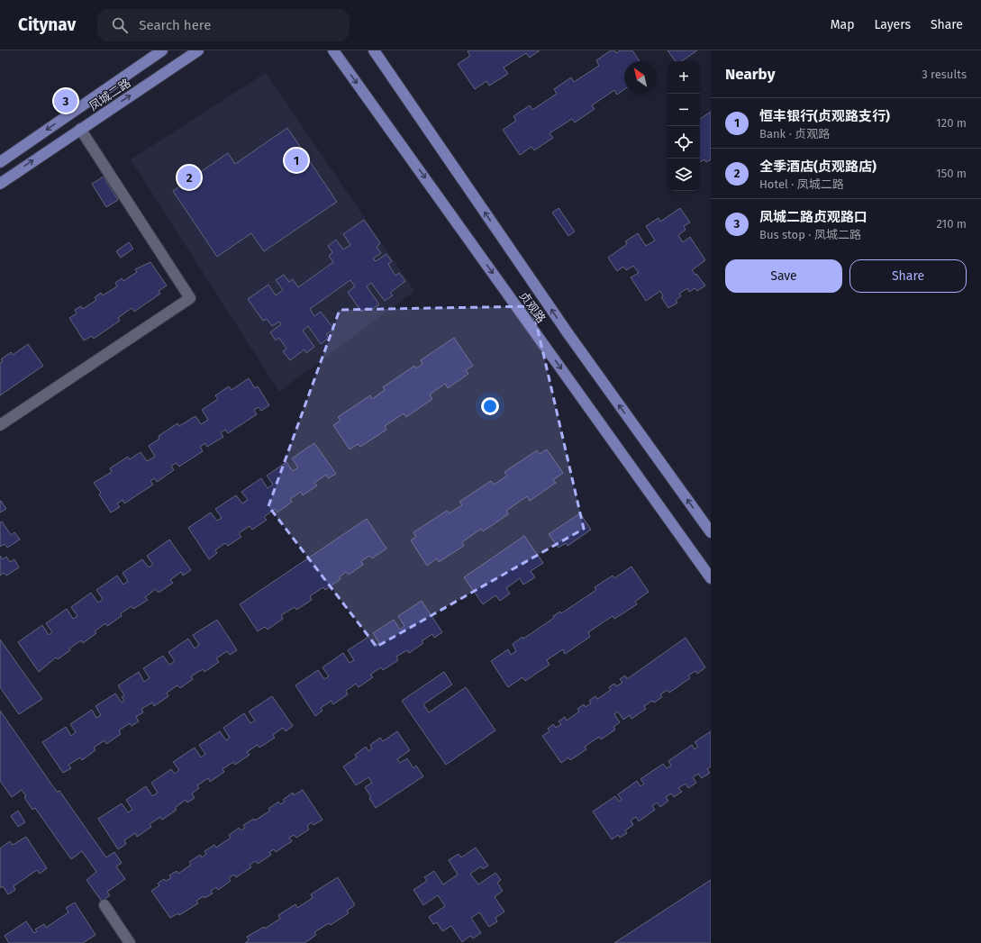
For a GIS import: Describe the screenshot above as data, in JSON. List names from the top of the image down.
{
  "streets": {
    "main road": ["凤城二路", "贞观路"]
  },
  "north": "top left",
  "page": {
    "header": "Citynav",
    "search": "Search here",
    "nav": ["Map", "Layers", "Share"],
    "heading": ["Nearby", "3 results"],
    "map_buttons": ["+", "−"],
    "pins": ["3", "1", "2"],
    "list": [
      {
        "mark": "1",
        "name": "恒丰银行(贞观路支行)",
        "note": "Bank · 贞观路",
        "value": "120 m"
      },
      {
        "mark": "2",
        "name": "全季酒店(贞观路店)",
        "note": "Hotel · 凤城二路",
        "value": "150 m"
      },
      {
        "mark": "3",
        "name": "凤城二路贞观路口",
        "note": "Bus stop · 凤城二路",
        "value": "210 m"
      }
    ],
    "buttons": ["Save", "Share"]
  }
}
